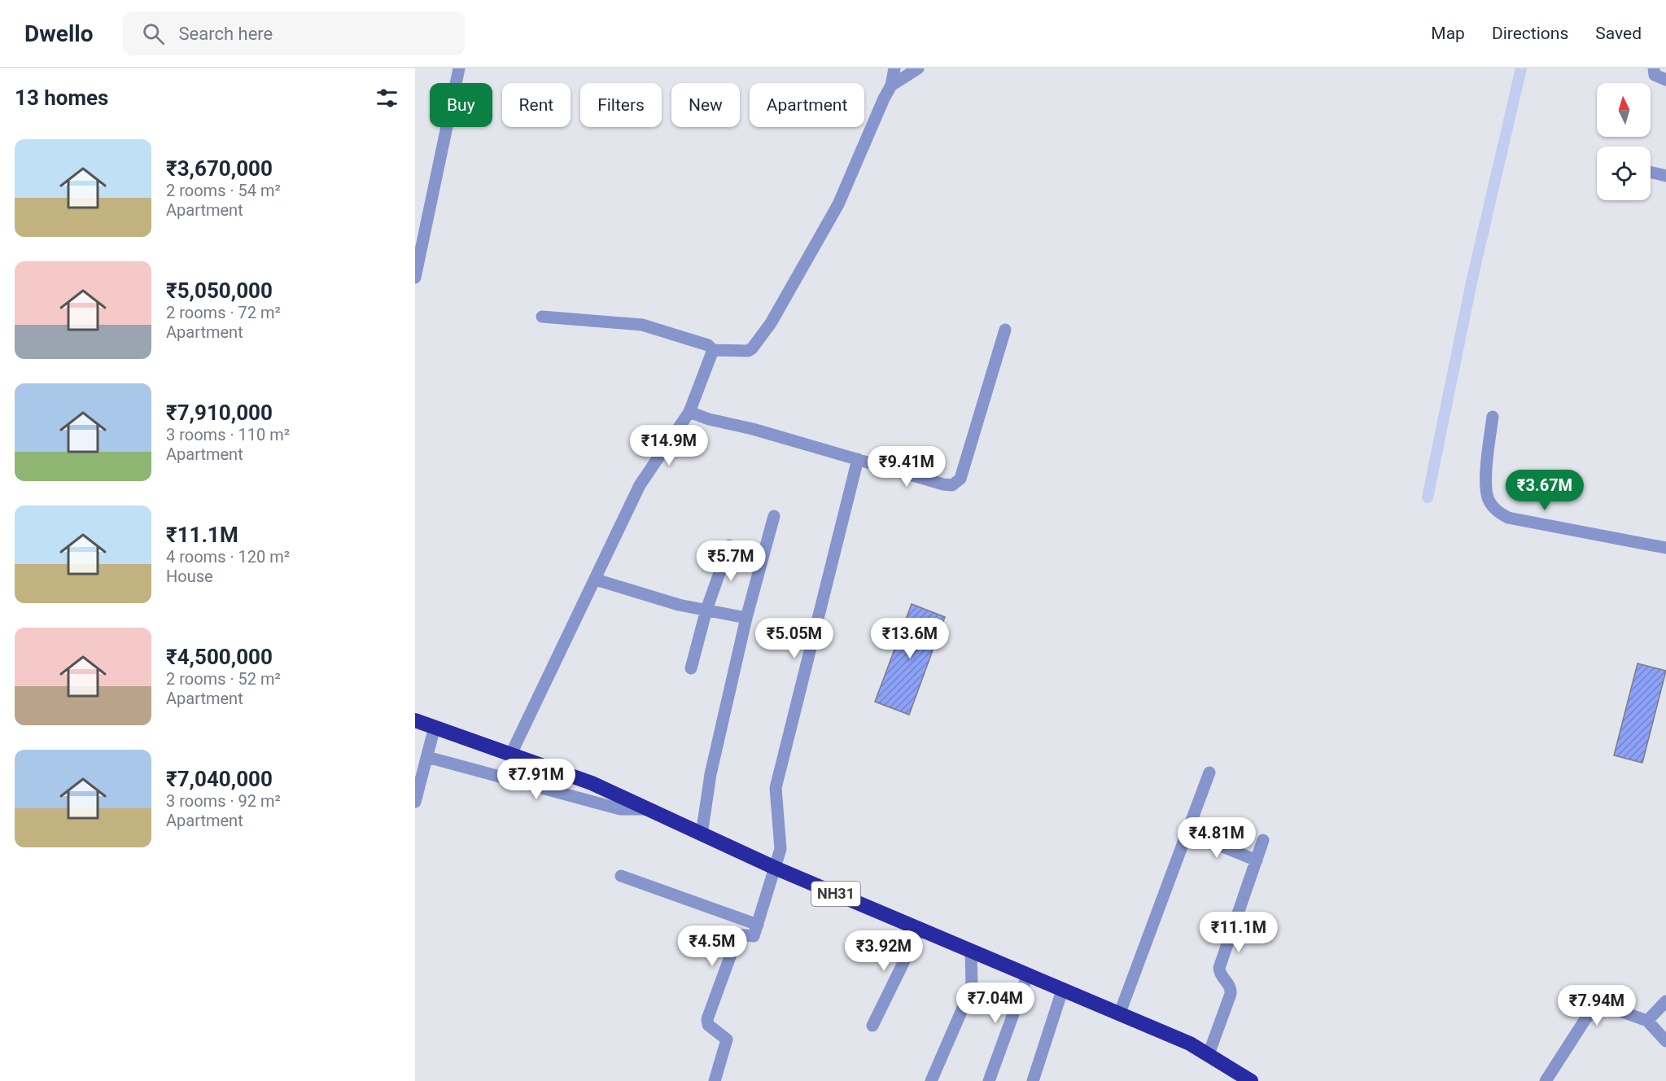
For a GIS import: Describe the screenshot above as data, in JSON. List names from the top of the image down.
{
  "streets": {
    "highway": ["NH31"]
  },
  "north": "top",
  "page": {
    "header": "Dwello",
    "search": "Search here",
    "nav": ["Map", "Directions", "Saved"],
    "heading": "13 homes",
    "chip": [
      "Buy",
      "Rent",
      "Filters",
      "New",
      "Apartment"
    ],
    "list": [
      {
        "name": "₹3,670,000",
        "note": "2 rooms · 54 m² · Apartment"
      },
      {
        "name": "₹5,050,000",
        "note": "2 rooms · 72 m² · Apartment"
      },
      {
        "name": "₹7,910,000",
        "note": "3 rooms · 110 m² · Apartment"
      },
      {
        "name": "₹11.1M",
        "note": "4 rooms · 120 m² · House"
      },
      {
        "name": "₹4,500,000",
        "note": "2 rooms · 52 m² · Apartment"
      },
      {
        "name": "₹7,040,000",
        "note": "3 rooms · 92 m² · Apartment"
      }
    ],
    "price": [
      "₹14.9M",
      "₹9.41M",
      "₹3.67M",
      "₹5.7M",
      "₹5.05M",
      "₹13.6M",
      "₹7.91M",
      "₹4.81M",
      "₹11.1M",
      "₹4.5M",
      "₹3.92M",
      "₹7.04M",
      "₹7.94M"
    ]
  }
}
